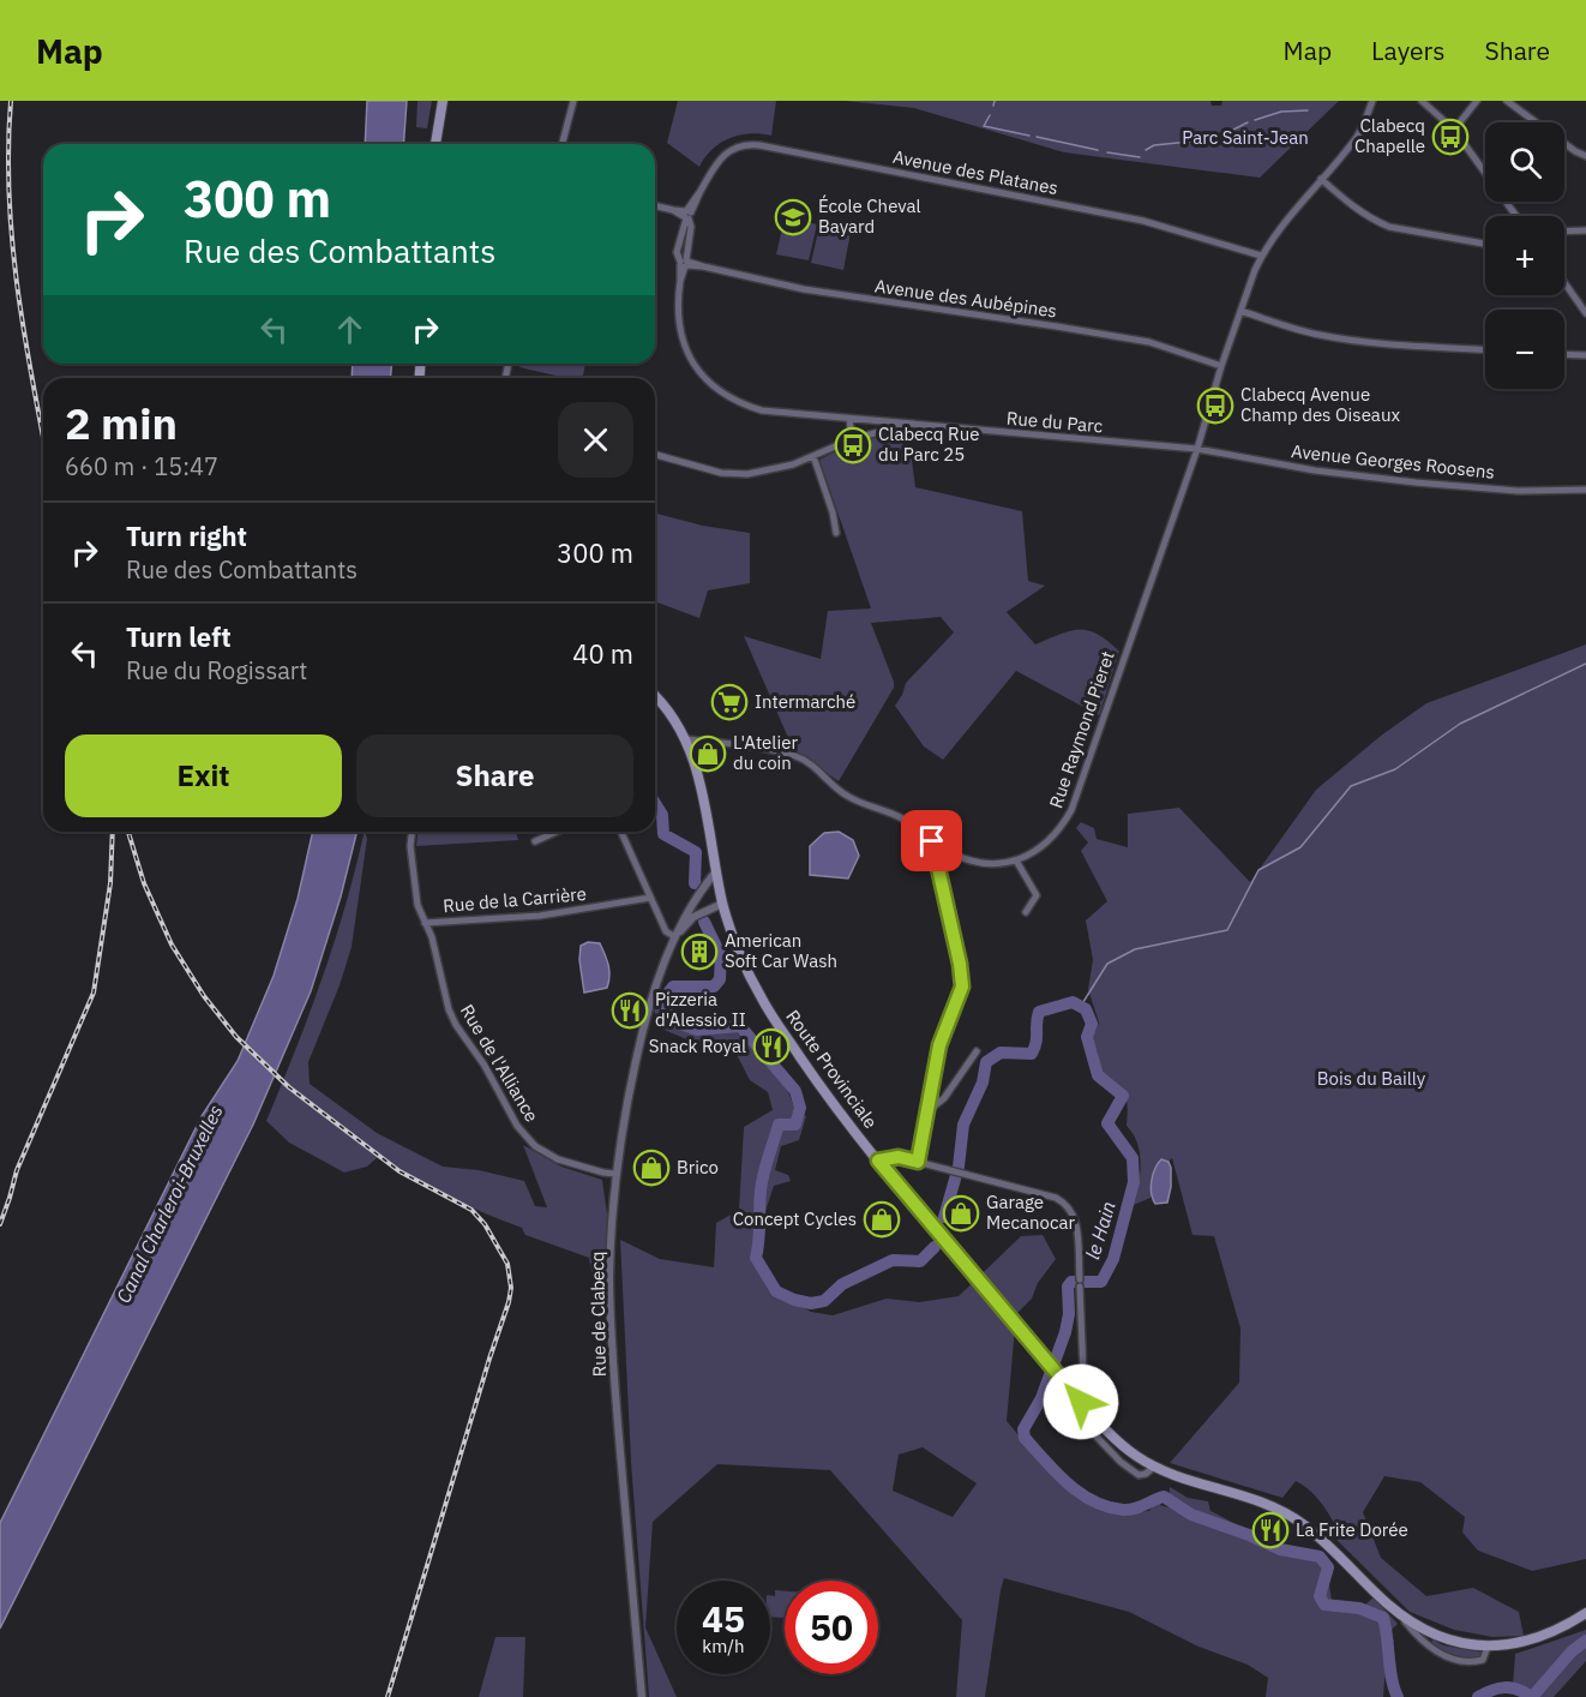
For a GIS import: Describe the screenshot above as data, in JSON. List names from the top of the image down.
{
  "streets": {
    "main road": ["Route Provinciale"],
    "street": [
      "Avenue des Platanes",
      "Avenue des Aubépines",
      "Rue du Parc",
      "Avenue Georges Roosens",
      "Rue Raymond Pieret",
      "Rue de la Carrière",
      "Rue de l'Alliance",
      "Rue de Clabecq"
    ]
  },
  "crossings": [
    ["Avenue des Platanes", "Avenue des Aubépines"],
    ["Avenue des Platanes", "Rue du Parc"],
    ["Avenue des Platanes", "Rue Raymond Pieret"],
    ["Avenue des Aubépines", "Rue Raymond Pieret"],
    ["Rue du Parc", "Avenue Georges Roosens"],
    ["Rue du Parc", "Rue Raymond Pieret"],
    ["Avenue Georges Roosens", "Rue Raymond Pieret"],
    ["Rue Raymond Pieret", "Route Provinciale"],
    ["Rue de la Carrière", "Rue de l'Alliance"],
    ["Rue de l'Alliance", "Rue de Clabecq"],
    ["Route Provinciale", "Rue de Clabecq"]
  ],
  "water": ["Canal Charleroi-Bruxelles", "le Hain"],
  "parks": ["Parc Saint-Jean", "Bois du Bailly"],
  "places": {
    "bus stop": ["Clabecq Chapelle", "Clabecq Avenue Champ des Oiseaux", "Clabecq Rue du Parc 25"],
    "school or university": ["École Cheval Bayard"],
    "supermarket": ["Intermarché"],
    "shop": [
      "L'Atelier du coin",
      "Brico",
      "Garage Mecanocar",
      "Concept Cycles"
    ],
    "building": ["American Soft Car Wash"],
    "restaurant": ["Pizzeria d'Alessio II", "Snack Royal", "La Frite Dorée"]
  },
  "page": {
    "header": "Map",
    "nav": ["Map", "Layers", "Share"],
    "map_buttons": ["+", "−"],
    "turn": ["300 m", "Rue des Combattants"],
    "heading": ["2 min", "660 m · 15:47"],
    "list": [
      {
        "name": "Turn right",
        "note": "Rue des Combattants",
        "value": "300 m"
      },
      {
        "name": "Turn left",
        "note": "Rue du Rogissart",
        "value": "40 m"
      }
    ],
    "buttons": ["Exit", "Share"],
    "speed": "45 km/h",
    "limit": "50"
  }
}
